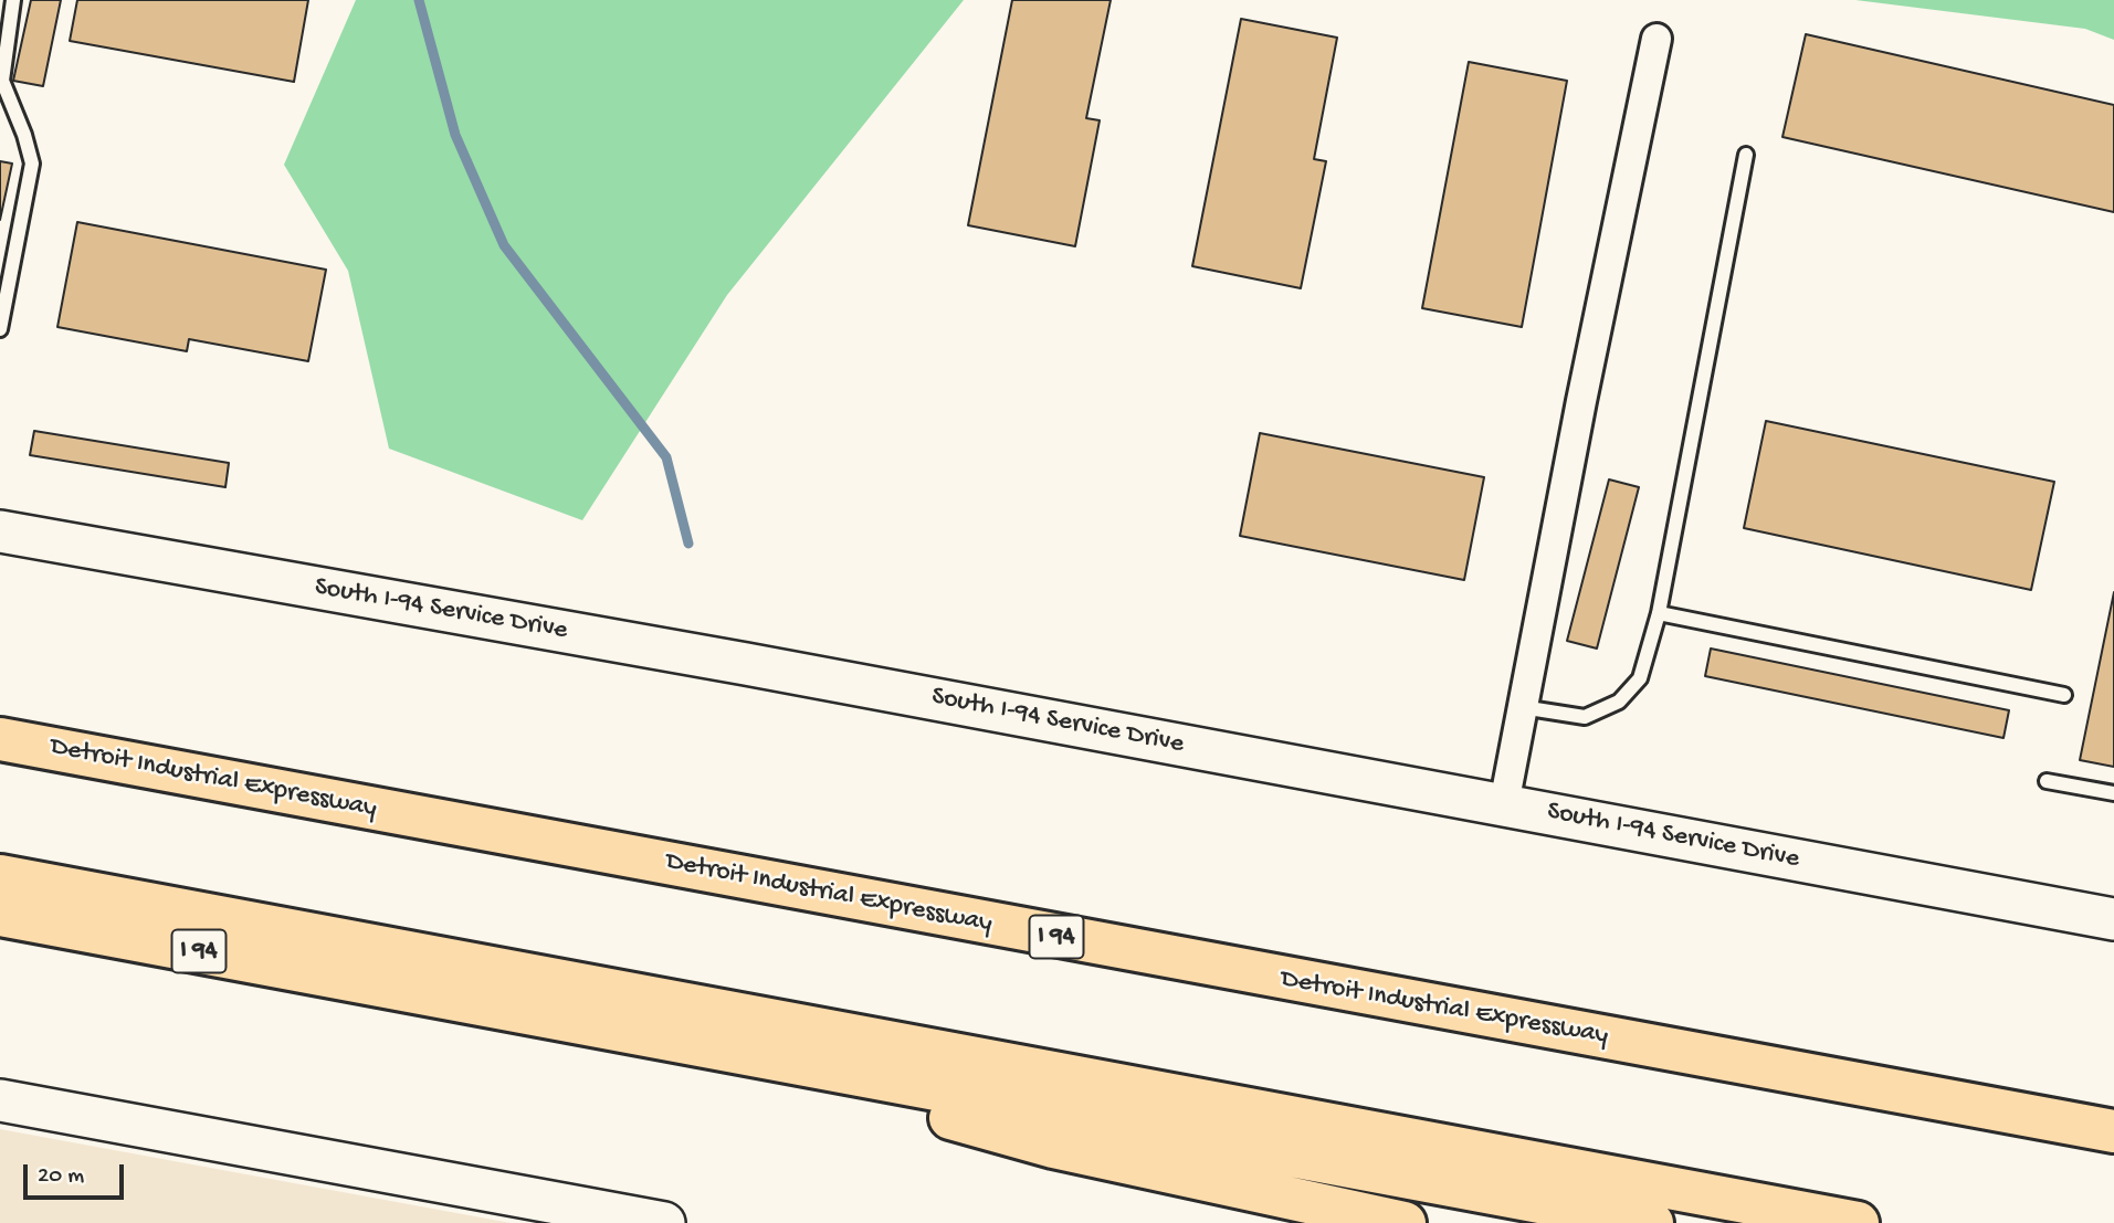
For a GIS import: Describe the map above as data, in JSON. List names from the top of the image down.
{
  "streets": {
    "highway": ["Detroit Industrial Expressway", "I 94"],
    "street": ["South I-94 Service Drive"]
  },
  "scale_bar": "20 m"
}
